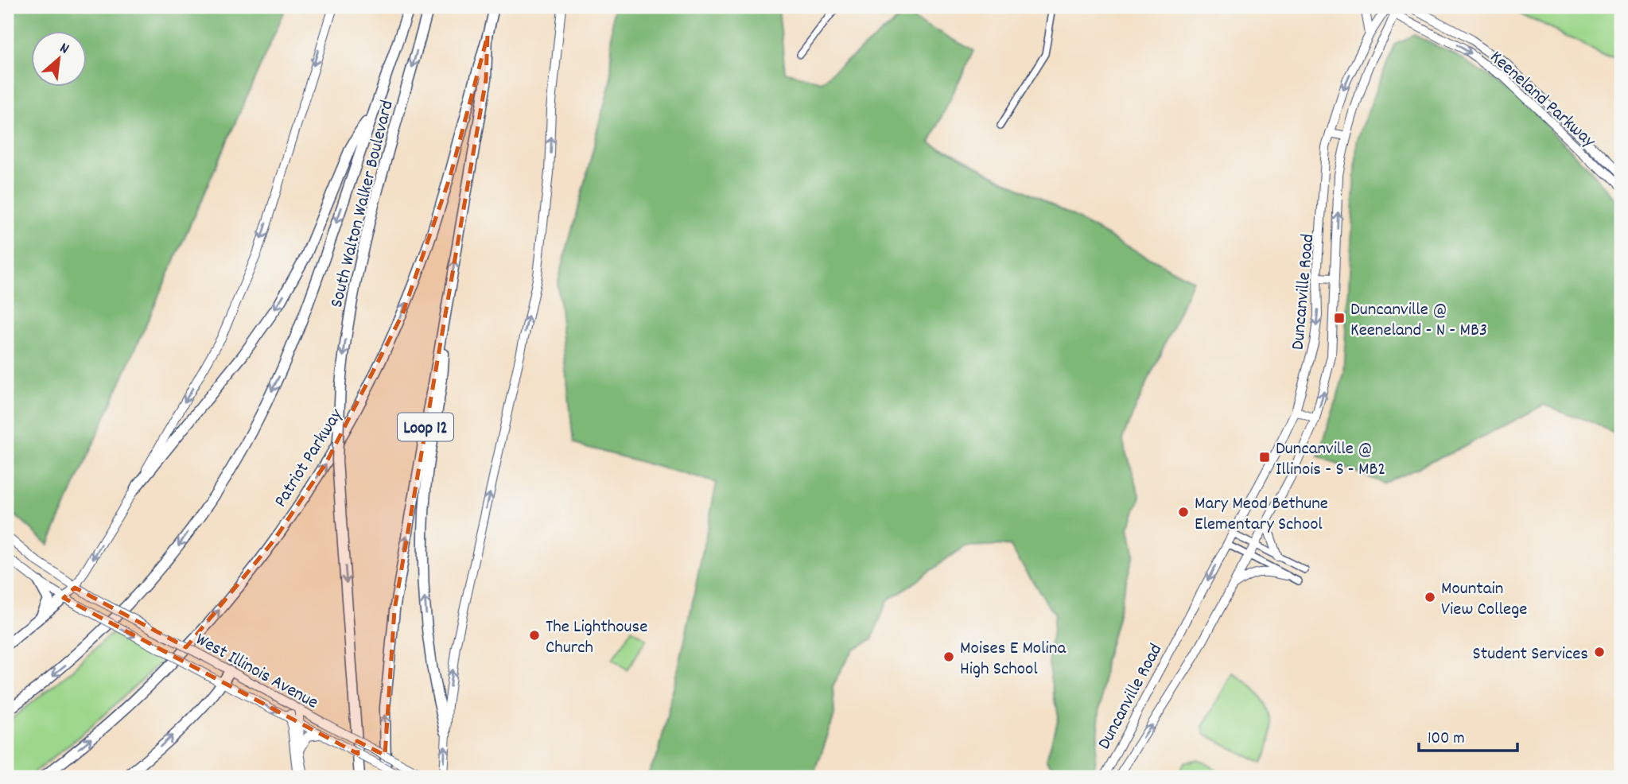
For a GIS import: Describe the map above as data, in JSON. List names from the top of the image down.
{
  "streets": {
    "highway": ["South Walton Walker Boulevard", "Loop 12", "Patriot Parkway"],
    "main road": ["Keeneland Parkway", "Duncanville Road", "West Illinois Avenue"]
  },
  "crossings": [
    ["Keeneland Parkway", "Duncanville Road"],
    ["Loop 12", "Patriot Parkway"]
  ],
  "places": {
    "transit": ["Duncanville @ Keeneland - N - MB3", "Duncanville @ Illinois - S - MB2"],
    "other": [
      "Mary Meod Bethune Elementary School",
      "Mountain View College",
      "The Lighthouse Church",
      "Student Services",
      "Moises E Molina High School"
    ]
  },
  "scale_bar": "100 m",
  "north": "top right"
}
